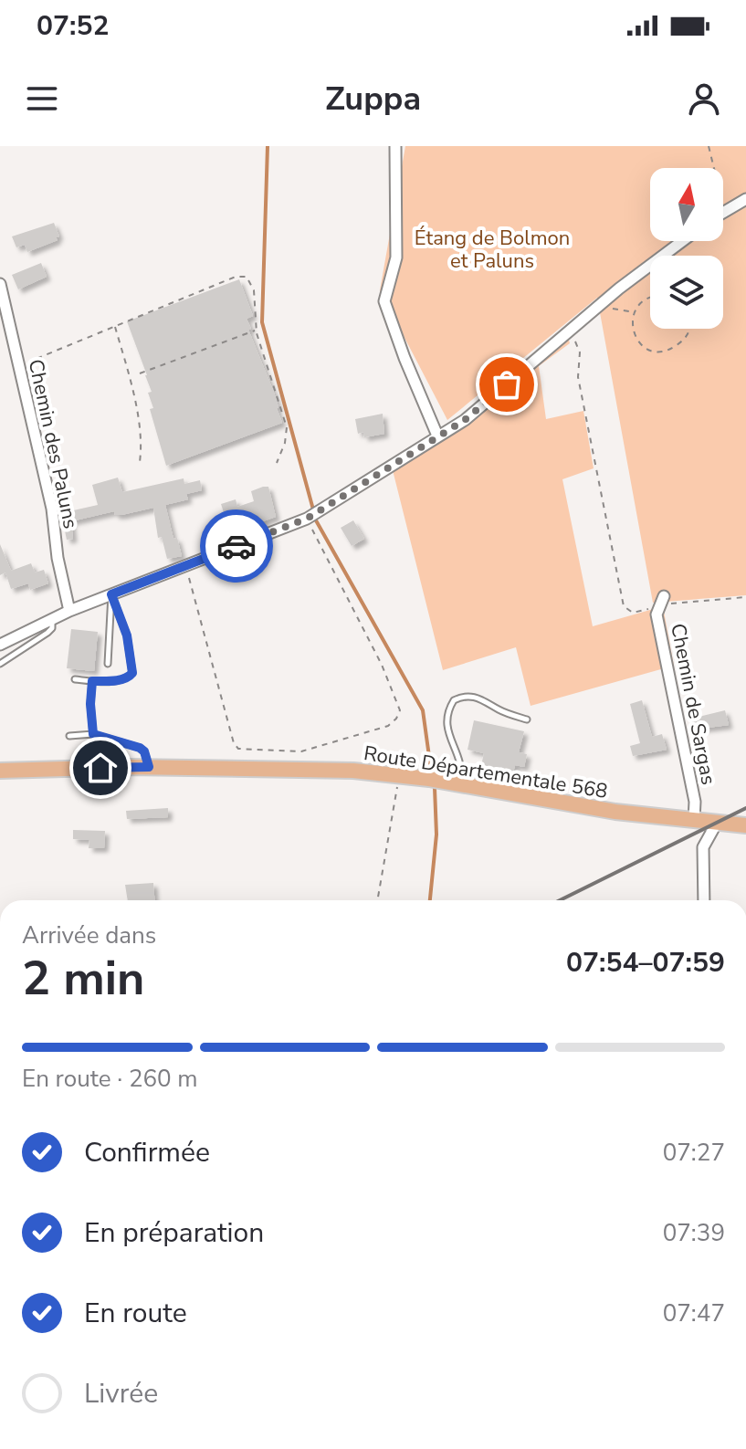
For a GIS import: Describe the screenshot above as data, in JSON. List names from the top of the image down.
{
  "streets": {
    "main road": ["Route Départementale 568"],
    "street": ["Chemin des Paluns", "Chemin de Sargas"]
  },
  "crossings": [
    ["Chemin de Sargas", "Route Départementale 568"]
  ],
  "parks": ["Étang de Bolmon et Paluns"],
  "north": "top",
  "page": {
    "status": "07:52",
    "header": "Zuppa",
    "heading": ["2 min", "Arrivée dans", "07:54–07:59"],
    "bar": "En route · 260 m",
    "list": [
      ["Confirmée", "07:27"],
      ["En préparation", "07:39"],
      ["En route", "07:47"],
      "Livrée"
    ]
  }
}
